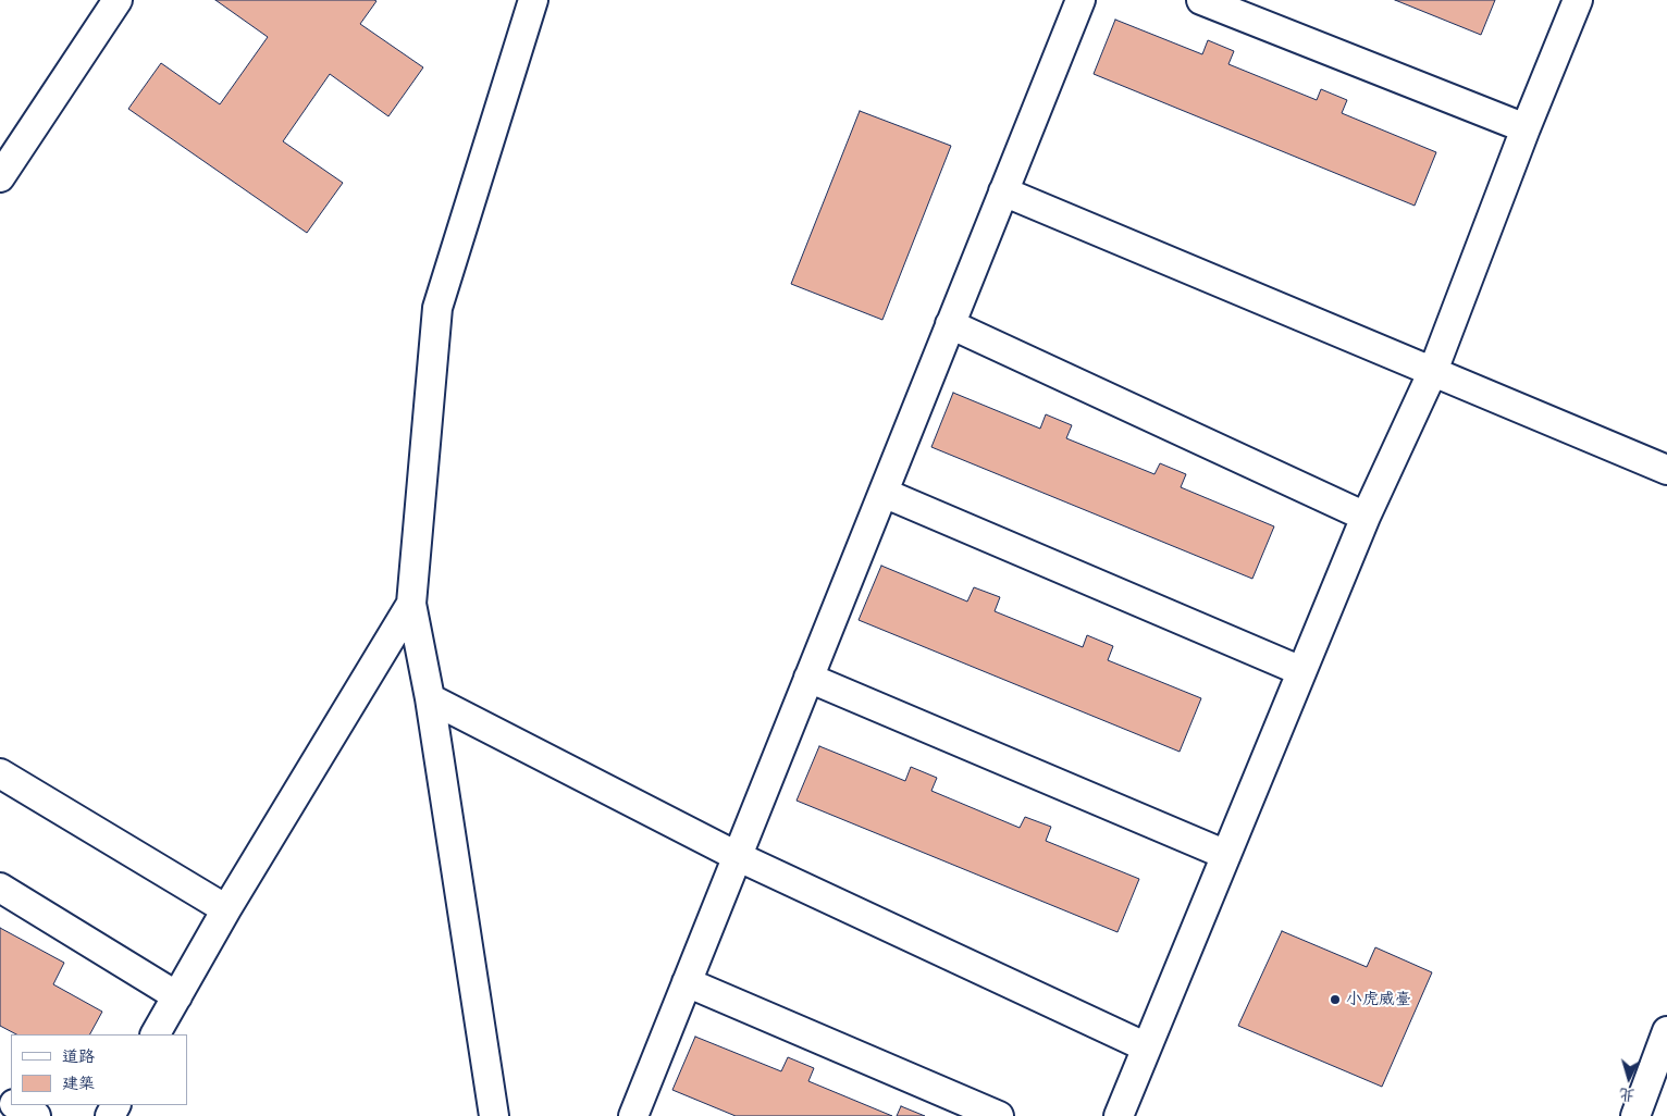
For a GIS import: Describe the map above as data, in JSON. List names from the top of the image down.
{
  "places": ["小虎威臺"],
  "legend": ["道路", "建築"],
  "north": "bottom"
}
